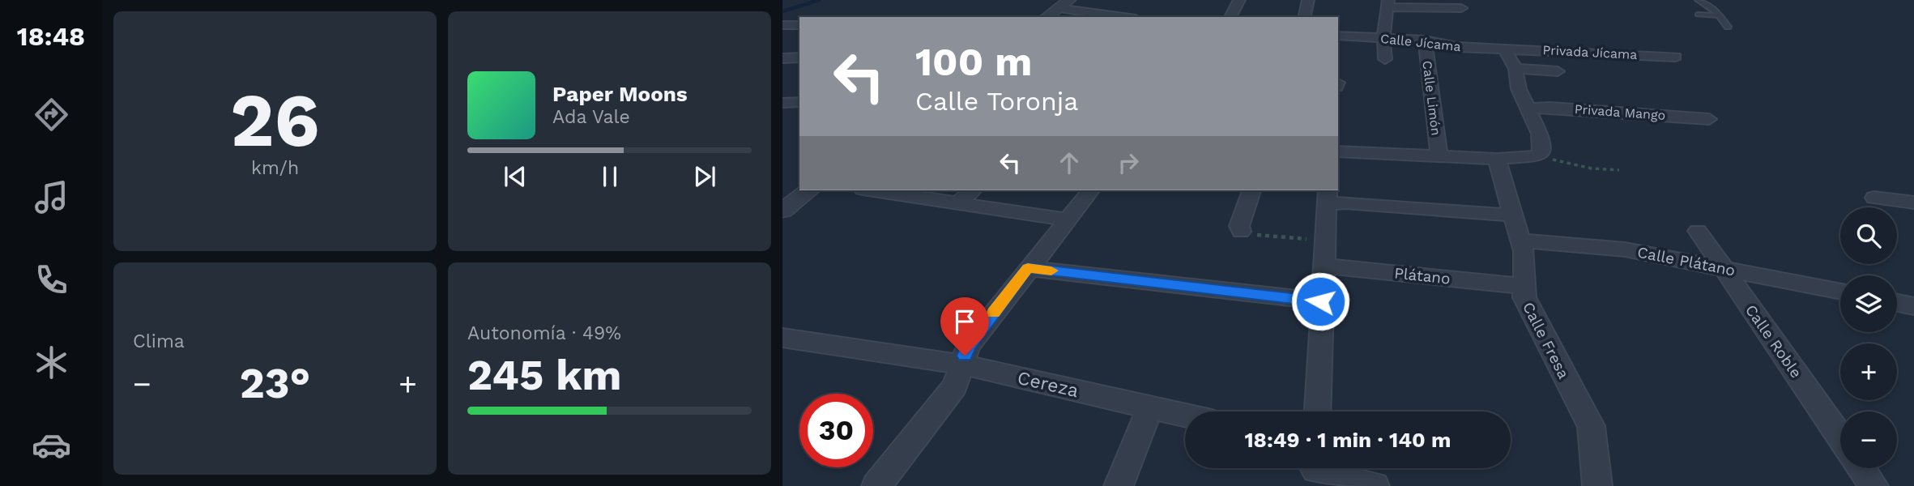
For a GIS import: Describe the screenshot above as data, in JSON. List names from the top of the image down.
{
  "streets": {
    "street": [
      "Calle Jícama",
      "Privada Jícama",
      "Calle Limón",
      "Privada Mango",
      "Calle Plátano",
      "Plátano",
      "Calle Fresa",
      "Calle Roble",
      "Cereza"
    ]
  },
  "crossings": [
    ["Calle Jícama", "Privada Jícama"],
    ["Calle Jícama", "Calle Limón"],
    ["Calle Plátano", "Calle Fresa"],
    ["Calle Plátano", "Calle Roble"],
    ["Plátano", "Calle Fresa"]
  ],
  "page": {
    "tabs": "18:48",
    "tile": [
      ["26", "km/h"],
      "Clima",
      ["Autonomía · 49%", "245 km"]
    ],
    "turn": ["100 m", "Calle Toronja"],
    "song": ["Paper Moons", "Ada Vale"],
    "map_buttons": ["+", "−"],
    "heat": ["−", "23°", "+"],
    "limit": "30",
    "trip": "18:49 · 1 min · 140 m"
  }
}
